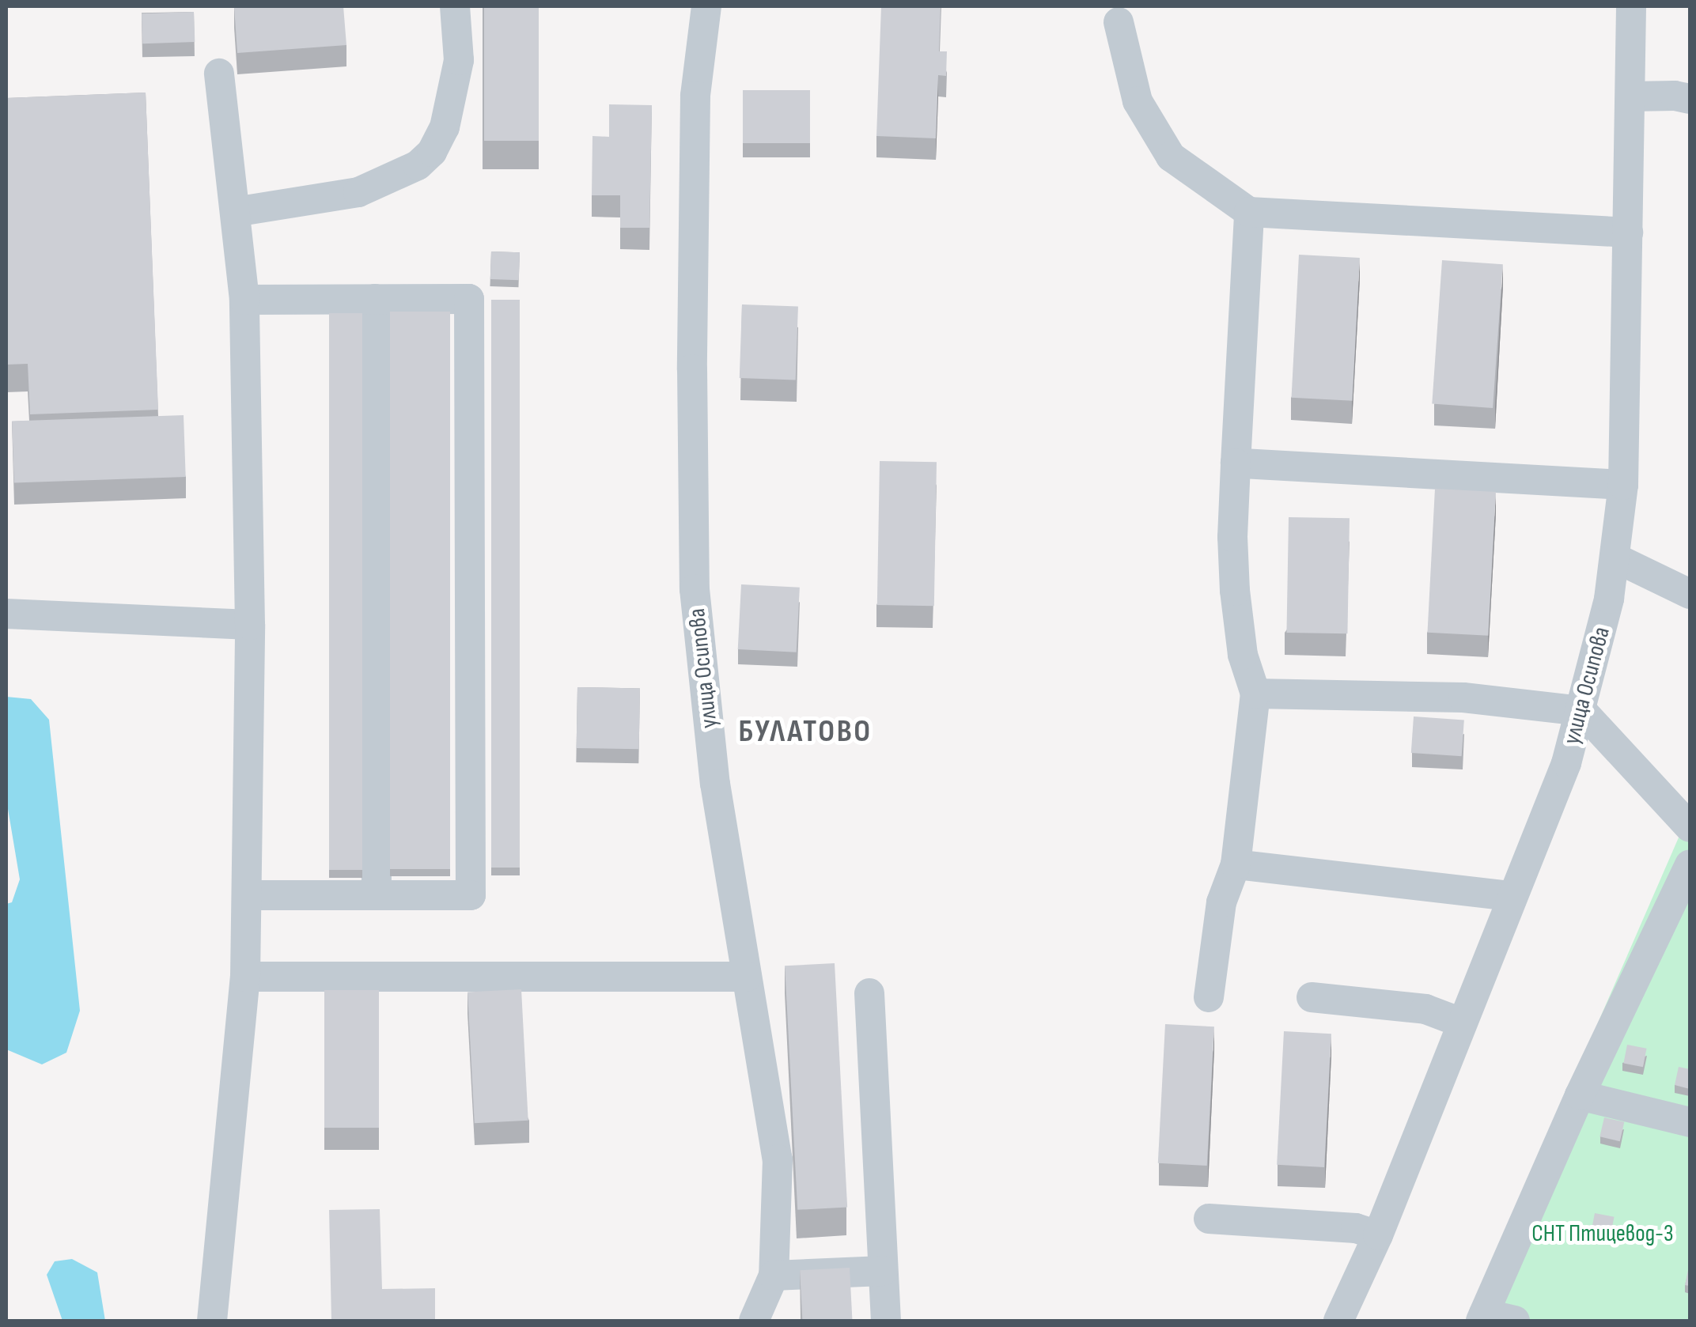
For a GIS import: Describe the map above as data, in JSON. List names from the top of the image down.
{
  "streets": {
    "street": ["улица Осипова"]
  },
  "districts": ["БУЛАТОВО"],
  "parks": ["СНТ Птицевод-3"]
}
